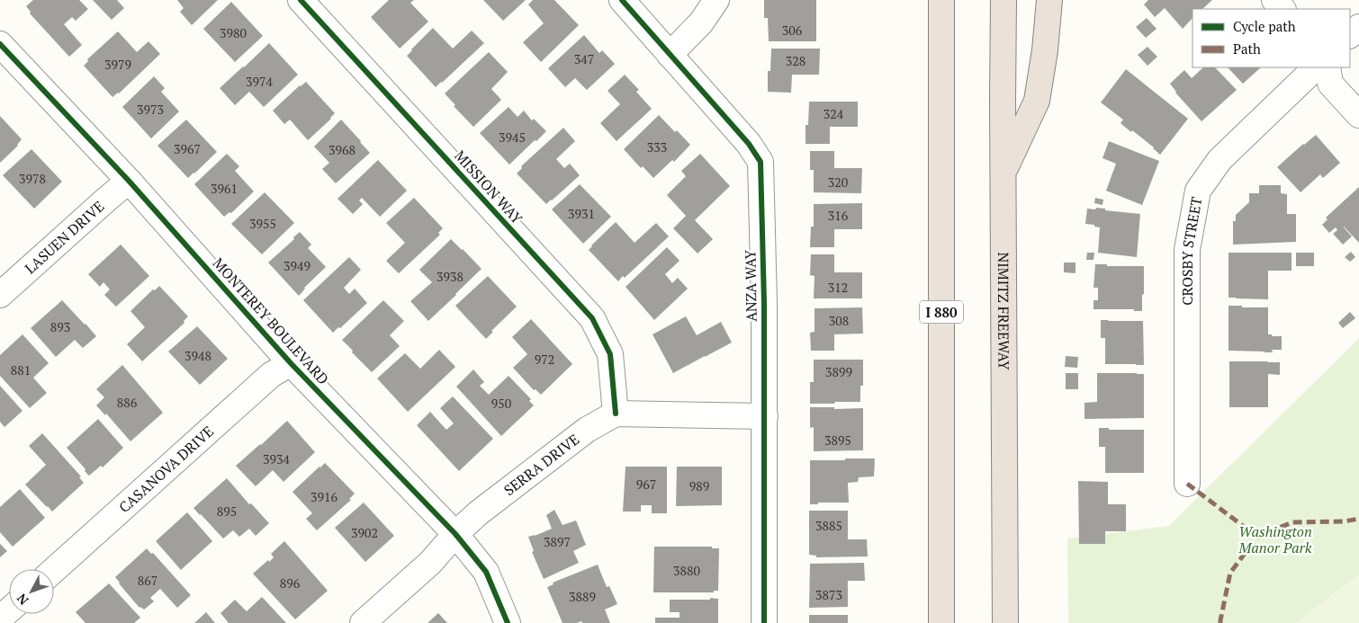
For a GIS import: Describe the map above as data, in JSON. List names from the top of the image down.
{
  "streets": {
    "highway": ["NIMITZ FREEWAY", "I 880"],
    "street": [
      "MISSION WAY",
      "LASUEN DRIVE",
      "CROSBY STREET",
      "ANZA WAY",
      "MONTEREY BOULEVARD",
      "SERRA DRIVE",
      "CASANOVA DRIVE"
    ]
  },
  "crossings": [
    ["MISSION WAY", "SERRA DRIVE"],
    ["LASUEN DRIVE", "MONTEREY BOULEVARD"],
    ["MONTEREY BOULEVARD", "SERRA DRIVE"],
    ["MONTEREY BOULEVARD", "CASANOVA DRIVE"]
  ],
  "parks": ["Washington Manor Park"],
  "house_numbers": [
    "306",
    "3980",
    "347",
    "328",
    "3979",
    "3974",
    "3973",
    "324",
    "3945",
    "333",
    "3967",
    "3968",
    "3978",
    "320",
    "3961",
    "3931",
    "316",
    "3955",
    "3949",
    "3938",
    "312",
    "308",
    "893",
    "3948",
    "972",
    "881",
    "3899",
    "886",
    "950",
    "3895",
    "3934",
    "967",
    "989",
    "3916",
    "895",
    "3885",
    "3902",
    "3897",
    "3880",
    "867",
    "896",
    "3873",
    "3889"
  ],
  "legend": ["Cycle path", "Path"],
  "north": "bottom left"
}
